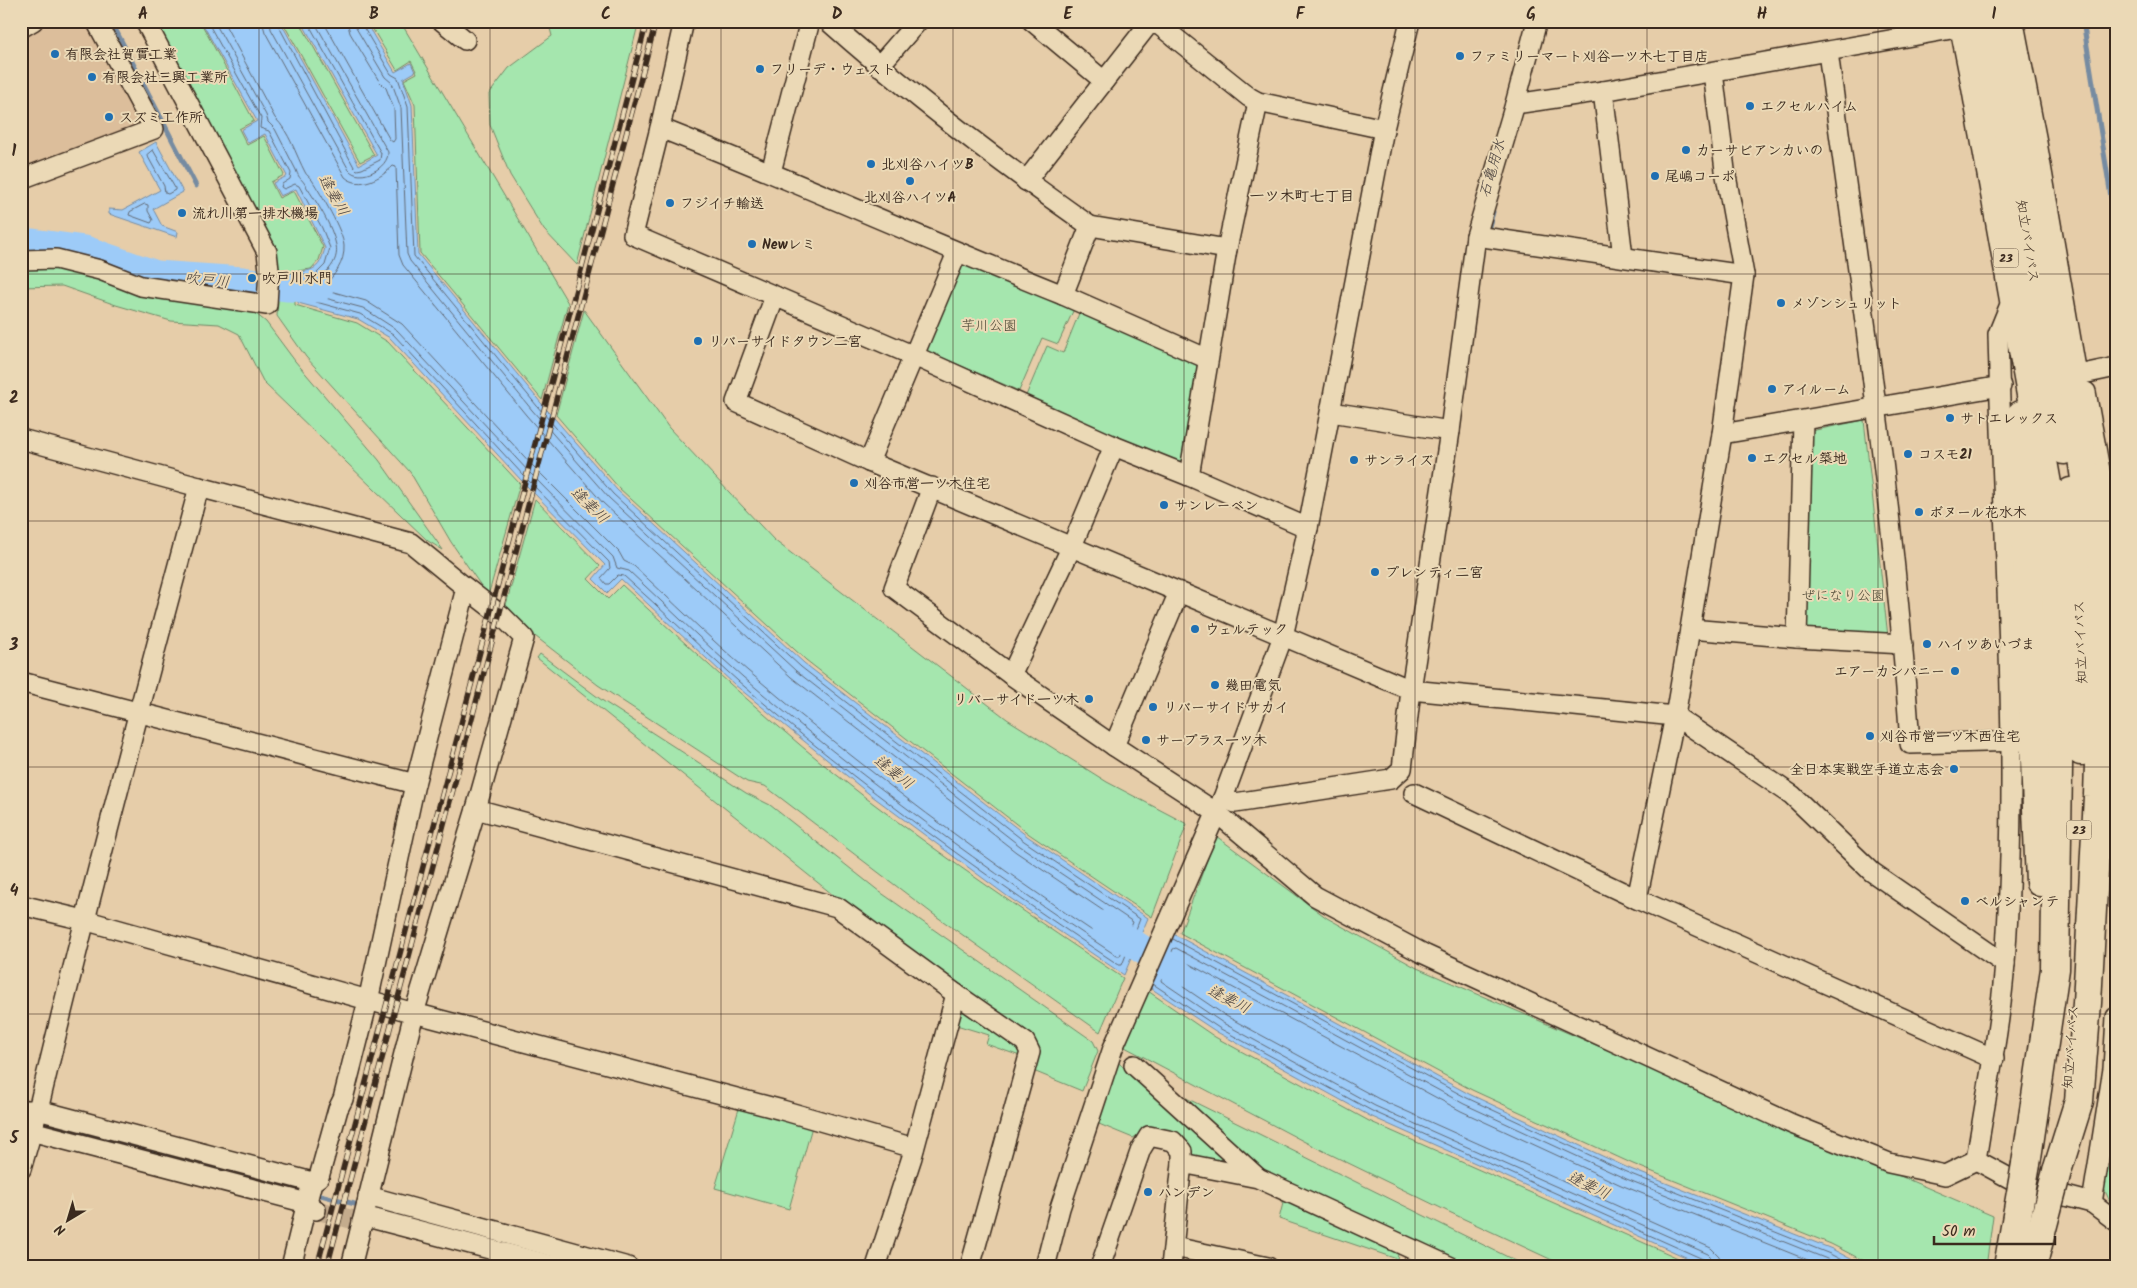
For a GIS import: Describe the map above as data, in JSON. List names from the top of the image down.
{
  "streets": {
    "highway": ["知立バイパス", "23"]
  },
  "crossings": [
    ["知立バイパス", "23"]
  ],
  "districts": ["一ツ木町七丁目"],
  "water": ["石亀用水", "逢妻川", "吹戸川"],
  "parks": ["芋川公園", "ぜになり公園"],
  "places": [
    "有限会社賀實工業",
    "ファミリーマート刈谷一ツ木七丁目店",
    "フリーデ・ウェスト",
    "有限会社三興工業所",
    "エクセルハイム",
    "スズミ工作所",
    "カーサビアンカいの",
    "北刈谷ハイツB",
    "尾嶋コーポ",
    "北刈谷ハイツA",
    "フジイチ輸送",
    "流れ川第一排水機場",
    "Newレミ",
    "吹戸川水門",
    "メゾンシュリット",
    "リバーサイドタウン二宮",
    "アイルーム",
    "サトエレックス",
    "コスモ21",
    "エクセル築地",
    "サンライズ",
    "刈谷市営一ツ木住宅",
    "サンレーベン",
    "ボヌール花水木",
    "プレンティ二宮",
    "ウェルテック",
    "ハイツあいづま",
    "エアーカンパニー",
    "幾田電気",
    "リバーサイド一ツ木",
    "リバーサイドサカイ",
    "刈谷市営一ツ木西住宅",
    "サープラス一ツ木",
    "全日本実戦空手道立志会",
    "ベルシャンテ",
    "ハンデン"
  ],
  "scale_bar": "50 m",
  "north": "bottom left",
  "grid": {
    "columns": [
      "A",
      "B",
      "C",
      "D",
      "E",
      "F",
      "G",
      "H",
      "I"
    ],
    "rows": [
      "1",
      "2",
      "3",
      "4",
      "5"
    ]
  }
}
